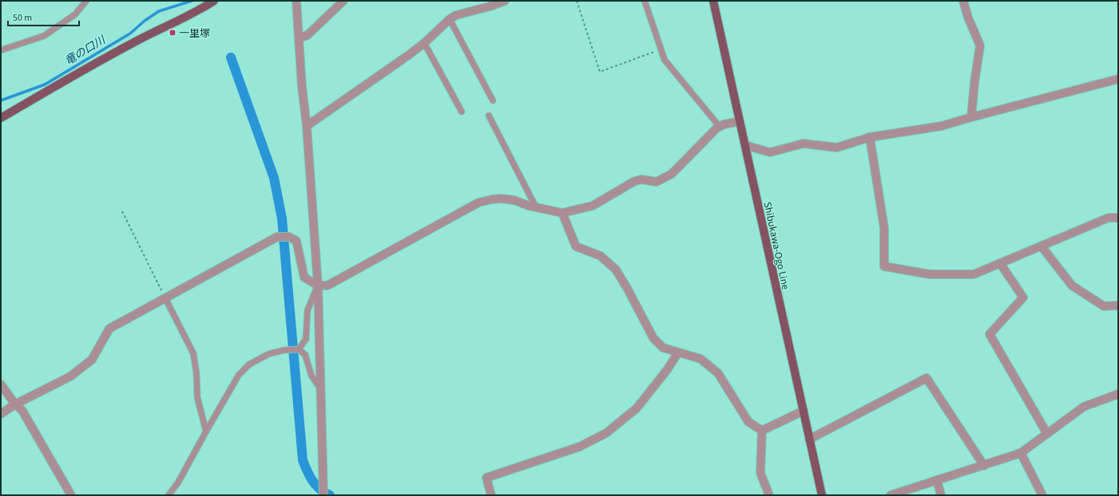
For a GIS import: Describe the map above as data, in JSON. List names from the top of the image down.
{
  "streets": {
    "main road": ["Shibukawa-Ogo Line"]
  },
  "water": ["竜の口川"],
  "places": {
    "transit": ["一里塚"]
  },
  "scale_bar": "50 m"
}
